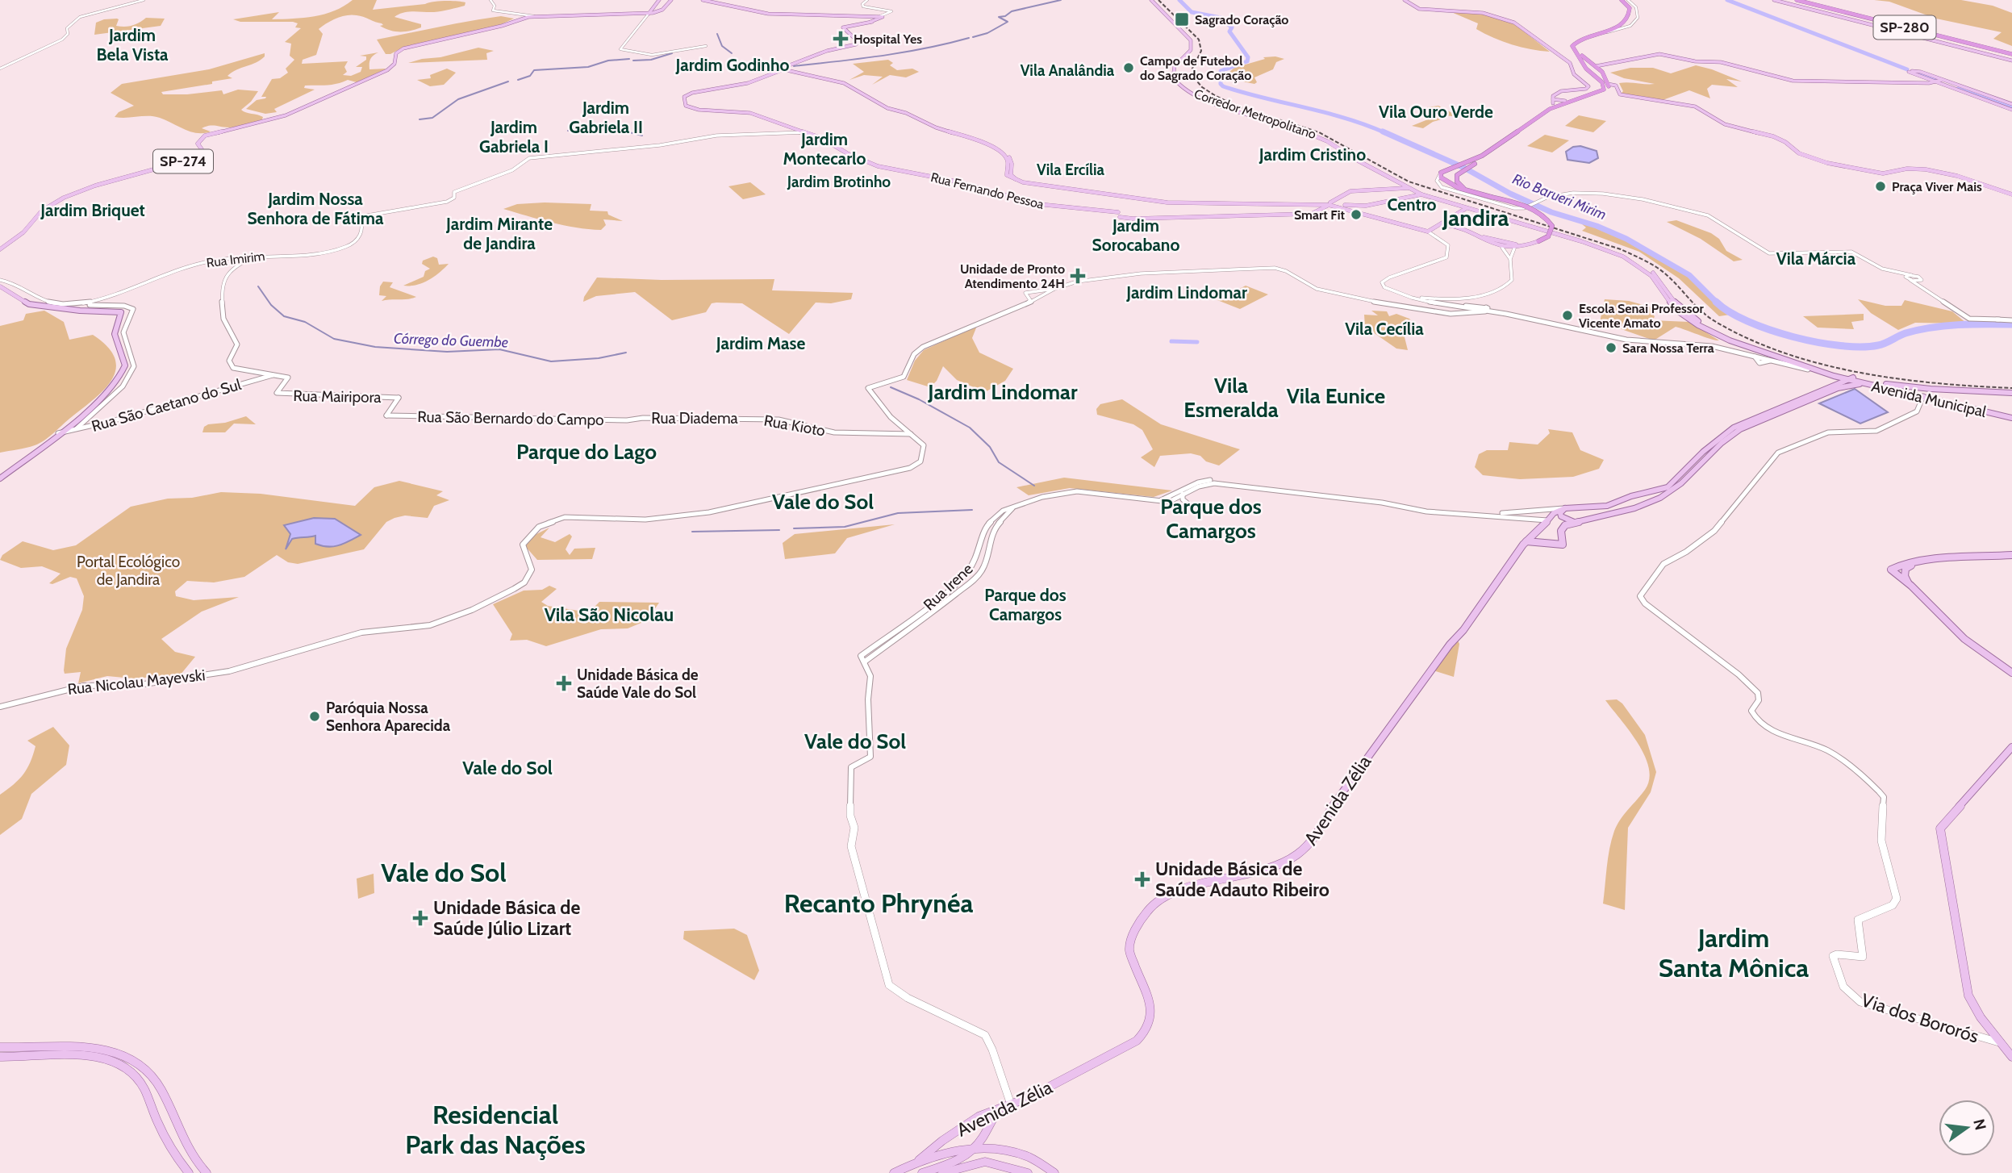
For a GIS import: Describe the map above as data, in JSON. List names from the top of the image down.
{
  "streets": {
    "highway": ["SP-280"],
    "main road": [
      "Corredor Metropolitano",
      "SP-274",
      "Rua Fernando Pessoa",
      "Avenida Municipal",
      "Avenida Zélia"
    ],
    "street": [
      "Rua Imirim",
      "Rua Mairipora",
      "Rua São Caetano do Sul",
      "Rua São Bernardo do Campo",
      "Rua Diadema",
      "Rua Kioto",
      "Rua Irene",
      "Rua Nicolau Mayevski",
      "Via dos Bororós"
    ]
  },
  "crossings": [
    ["Rua Fernando Pessoa", "Rua Imirim"],
    ["Rua Mairipora", "Rua São Caetano do Sul"],
    ["Rua Mairipora", "Rua São Bernardo do Campo"],
    ["Avenida Municipal", "Via dos Bororós"],
    ["Rua São Bernardo do Campo", "Rua Diadema"],
    ["Rua Diadema", "Rua Kioto"],
    ["Rua Kioto", "Rua Nicolau Mayevski"]
  ],
  "districts": [
    "Jardim Bela Vista",
    "Jardim Godinho",
    "Vila Analândia",
    "Jardim Gabriela II",
    "Vila Ouro Verde",
    "Jardim Gabriela I",
    "Jardim Montecarlo",
    "Jardim Cristino",
    "Vila Ercília",
    "Jardim Brotinho",
    "Jardim Nossa Senhora de Fátima",
    "Centro",
    "Jardim Briquet",
    "Jandira",
    "Jardim Mirante de Jandira",
    "Jardim Sorocabano",
    "Vila Márcia",
    "Jardim Lindomar",
    "Vila Cecília",
    "Jardim Mase",
    "Vila Esmeralda",
    "Jardim Lindomar",
    "Vila Eunice",
    "Parque do Lago",
    "Vale do Sol",
    "Parque dos Camargos",
    "Parque dos Camargos",
    "Vila São Nicolau",
    "Vale do Sol",
    "Vale do Sol",
    "Vale do Sol",
    "Recanto Phrynéa",
    "Jardim Santa Mônica",
    "Residencial Park das Nações"
  ],
  "water": ["Rio Barueri Mirim", "Córrego do Guembe"],
  "parks": ["Portal Ecológico de Jandira"],
  "places": {
    "transit": ["Sagrado Coração"],
    "health": [
      "Hospital Yes",
      "Unidade de Pronto Atendimento 24H",
      "Unidade Básica de Saúde Vale do Sol",
      "Unidade Básica de Saúde Adauto Ribeiro",
      "Unidade Básica de Saúde Júlio Lizart"
    ],
    "other": [
      "Campo de Futebol do Sagrado Coração",
      "Praça Viver Mais",
      "Smart Fit",
      "Escola Senai Professor Vicente Amato",
      "Sara Nossa Terra",
      "Paróquia Nossa Senhora Aparecida"
    ]
  },
  "north": "right"
}
